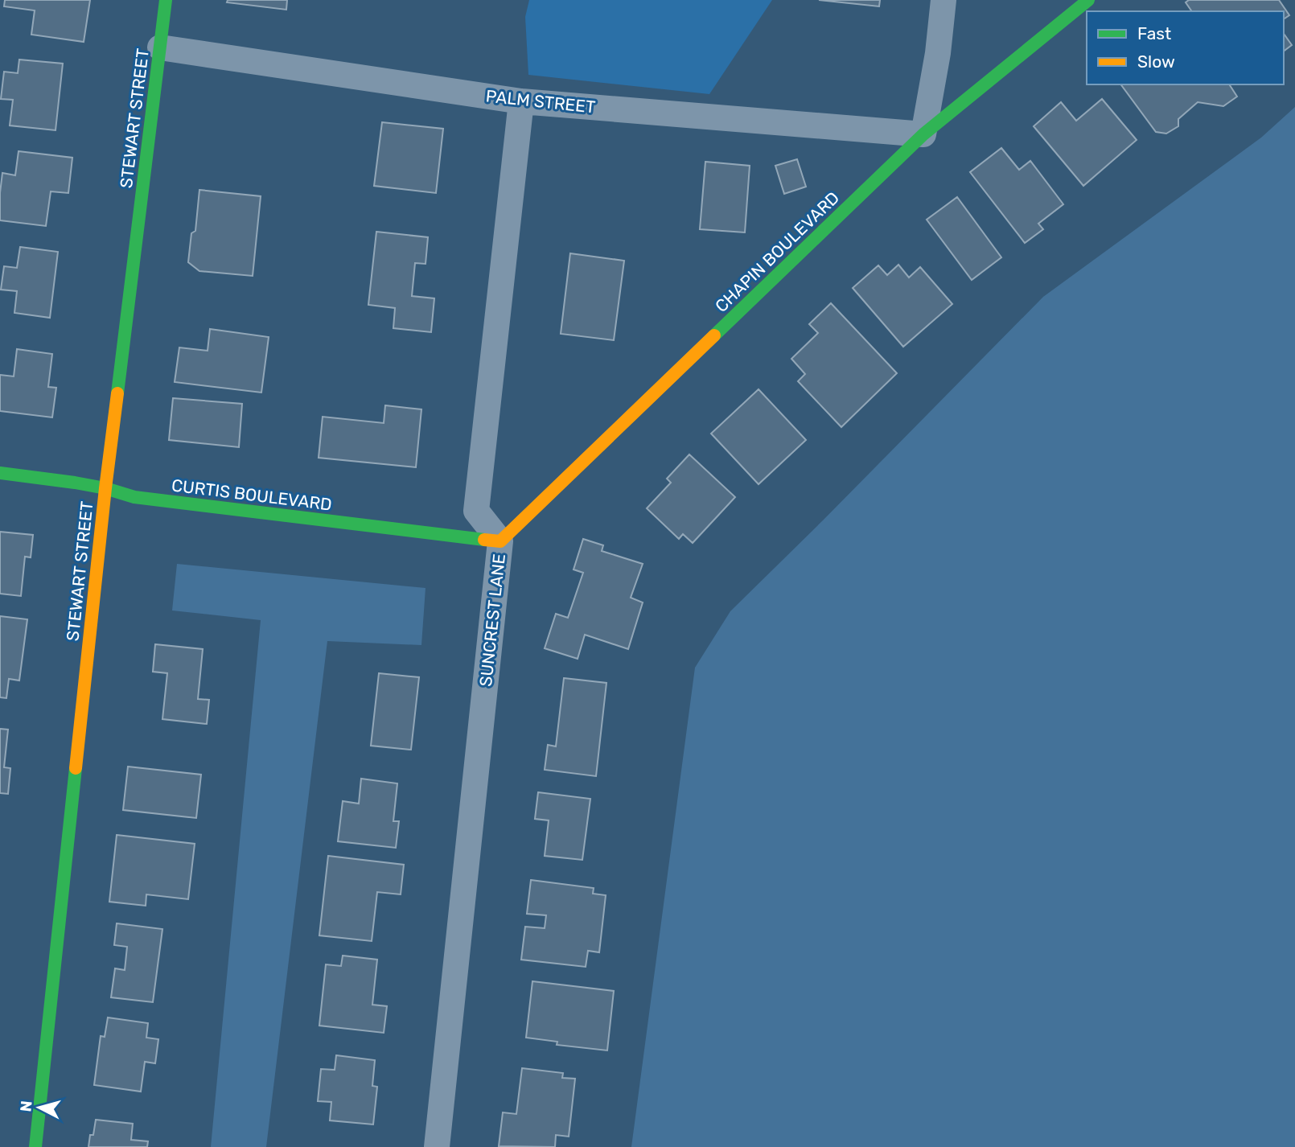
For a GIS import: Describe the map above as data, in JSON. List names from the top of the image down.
{
  "streets": {
    "street": [
      "PALM STREET",
      "STEWART STREET",
      "CHAPIN BOULEVARD",
      "CURTIS BOULEVARD",
      "SUNCREST LANE"
    ]
  },
  "crossings": [
    ["PALM STREET", "STEWART STREET"],
    ["PALM STREET", "CHAPIN BOULEVARD"],
    ["PALM STREET", "SUNCREST LANE"],
    ["STEWART STREET", "CURTIS BOULEVARD"],
    ["CHAPIN BOULEVARD", "CURTIS BOULEVARD"],
    ["CHAPIN BOULEVARD", "SUNCREST LANE"],
    ["CURTIS BOULEVARD", "SUNCREST LANE"]
  ],
  "legend": ["Fast", "Slow"],
  "north": "left"
}
